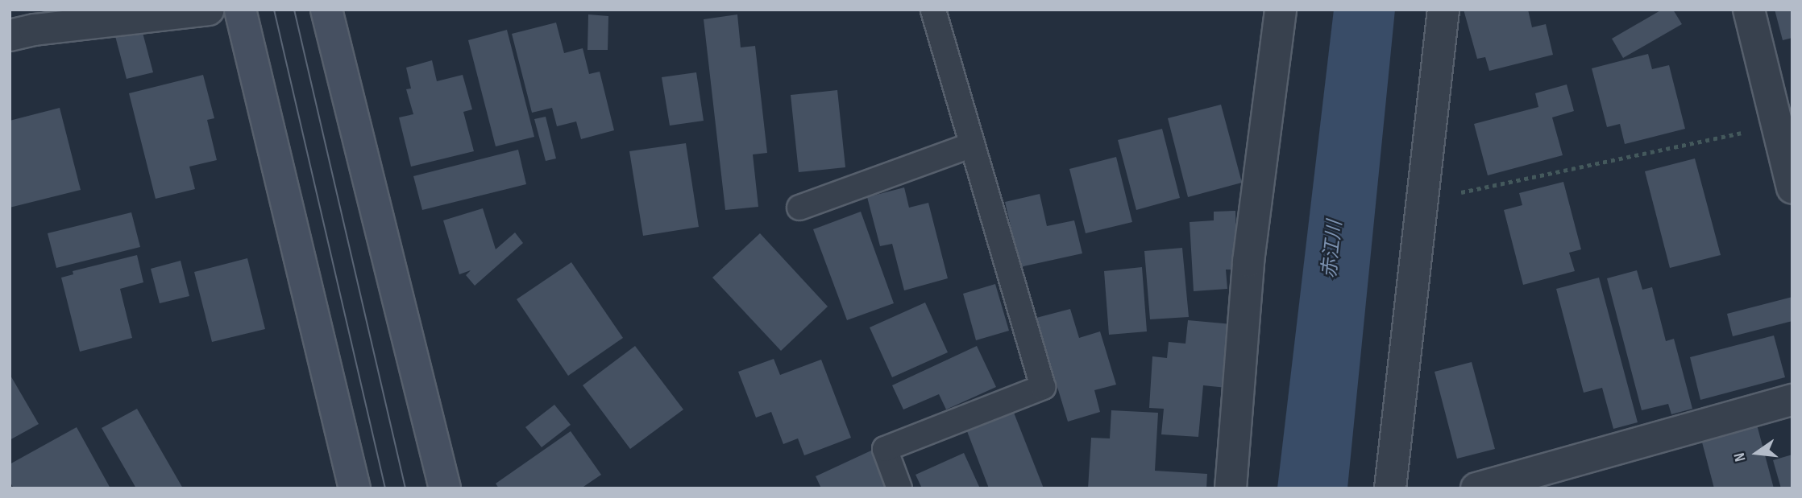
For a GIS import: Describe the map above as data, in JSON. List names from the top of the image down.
{
  "water": ["赤江川"],
  "north": "left"
}
